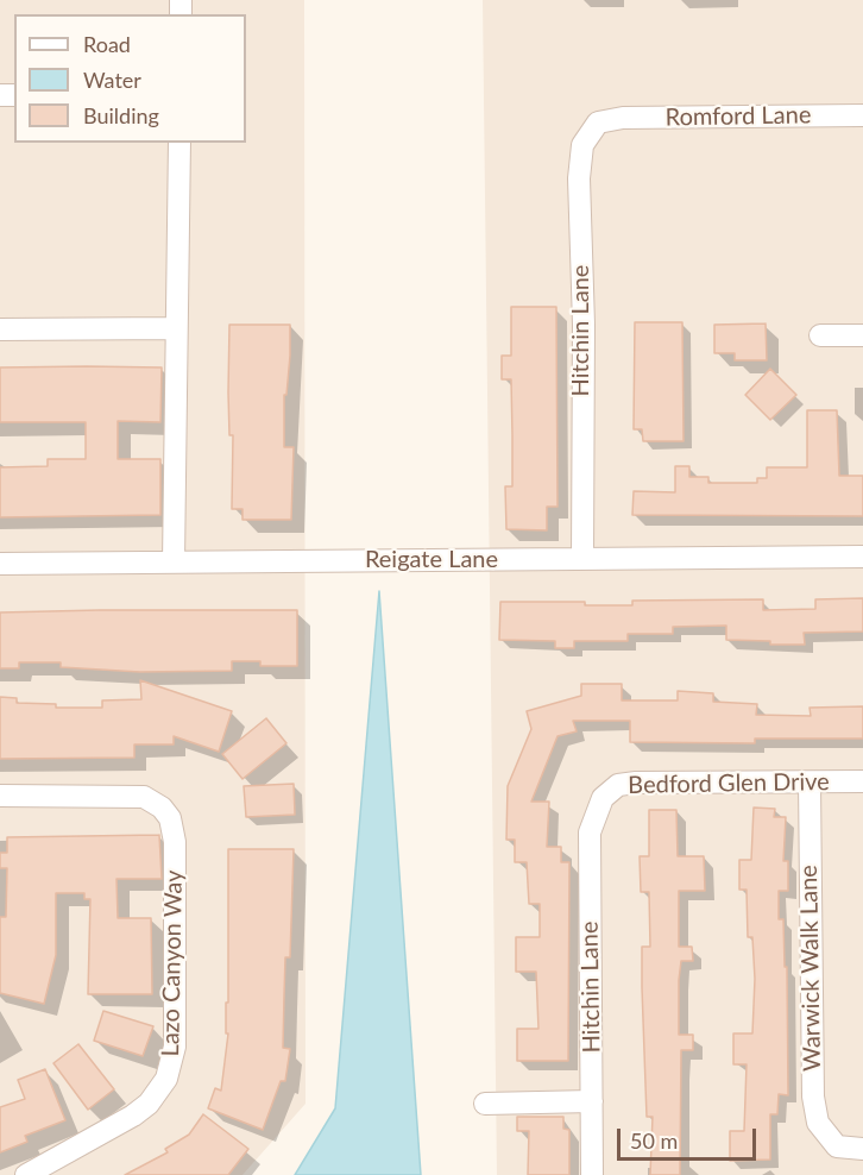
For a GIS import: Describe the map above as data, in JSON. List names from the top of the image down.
{
  "streets": {
    "street": [
      "Romford Lane",
      "Hitchin Lane",
      "Reigate Lane",
      "Bedford Glen Drive",
      "Lazo Canyon Way",
      "Warwick Walk Lane"
    ]
  },
  "crossings": [
    ["Romford Lane", "Hitchin Lane"],
    ["Hitchin Lane", "Reigate Lane"],
    ["Hitchin Lane", "Bedford Glen Drive"],
    ["Bedford Glen Drive", "Warwick Walk Lane"]
  ],
  "legend": ["Road", "Water", "Building"],
  "scale_bar": "50 m"
}
